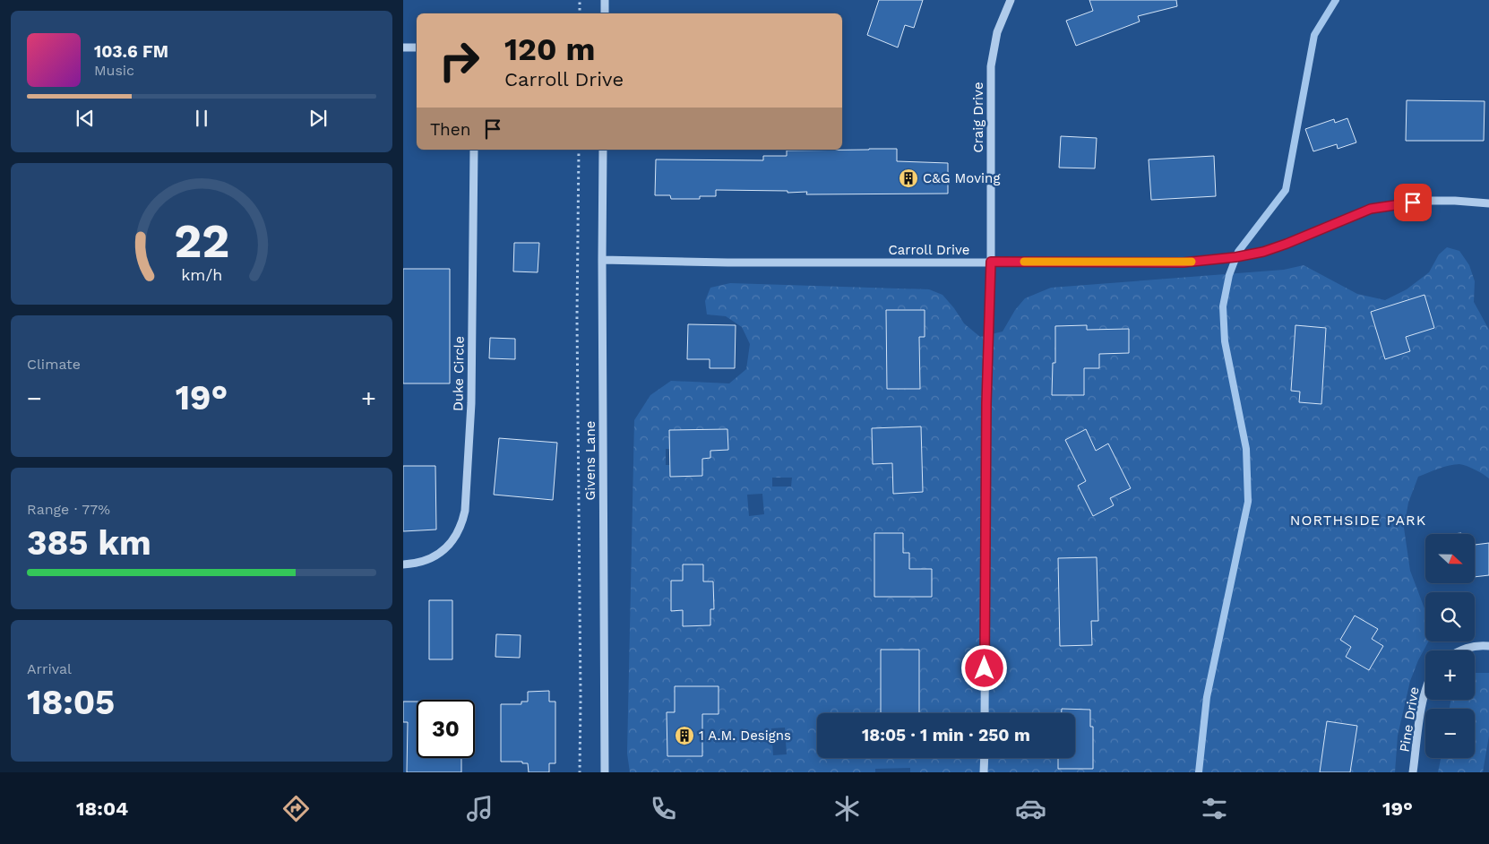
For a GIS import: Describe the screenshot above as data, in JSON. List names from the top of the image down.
{
  "streets": {
    "street": [
      "Craig Drive",
      "Carroll Drive",
      "Duke Circle",
      "Givens Lane",
      "Pine Drive"
    ]
  },
  "crossings": [
    ["Craig Drive", "Carroll Drive"],
    ["Carroll Drive", "Givens Lane"]
  ],
  "districts": ["NORTHSIDE PARK"],
  "places": {
    "building": ["C&G Moving", "1 A.M. Designs"]
  },
  "north": "right",
  "page": {
    "turn": ["120 m", "Carroll Drive"],
    "song": ["103.6 FM", "Music"],
    "then": "Then",
    "tile": [
      "Climate",
      ["Range · 77%", "385 km"],
      ["Arrival", "18:05"]
    ],
    "heat": ["−", "19°", "+"],
    "map_buttons": ["+", "−"],
    "limit": "30",
    "trip": "18:05 · 1 min · 250 m",
    "tabs": ["18:04", "19°"],
    "gauge": ["22", "km/h"]
  }
}
